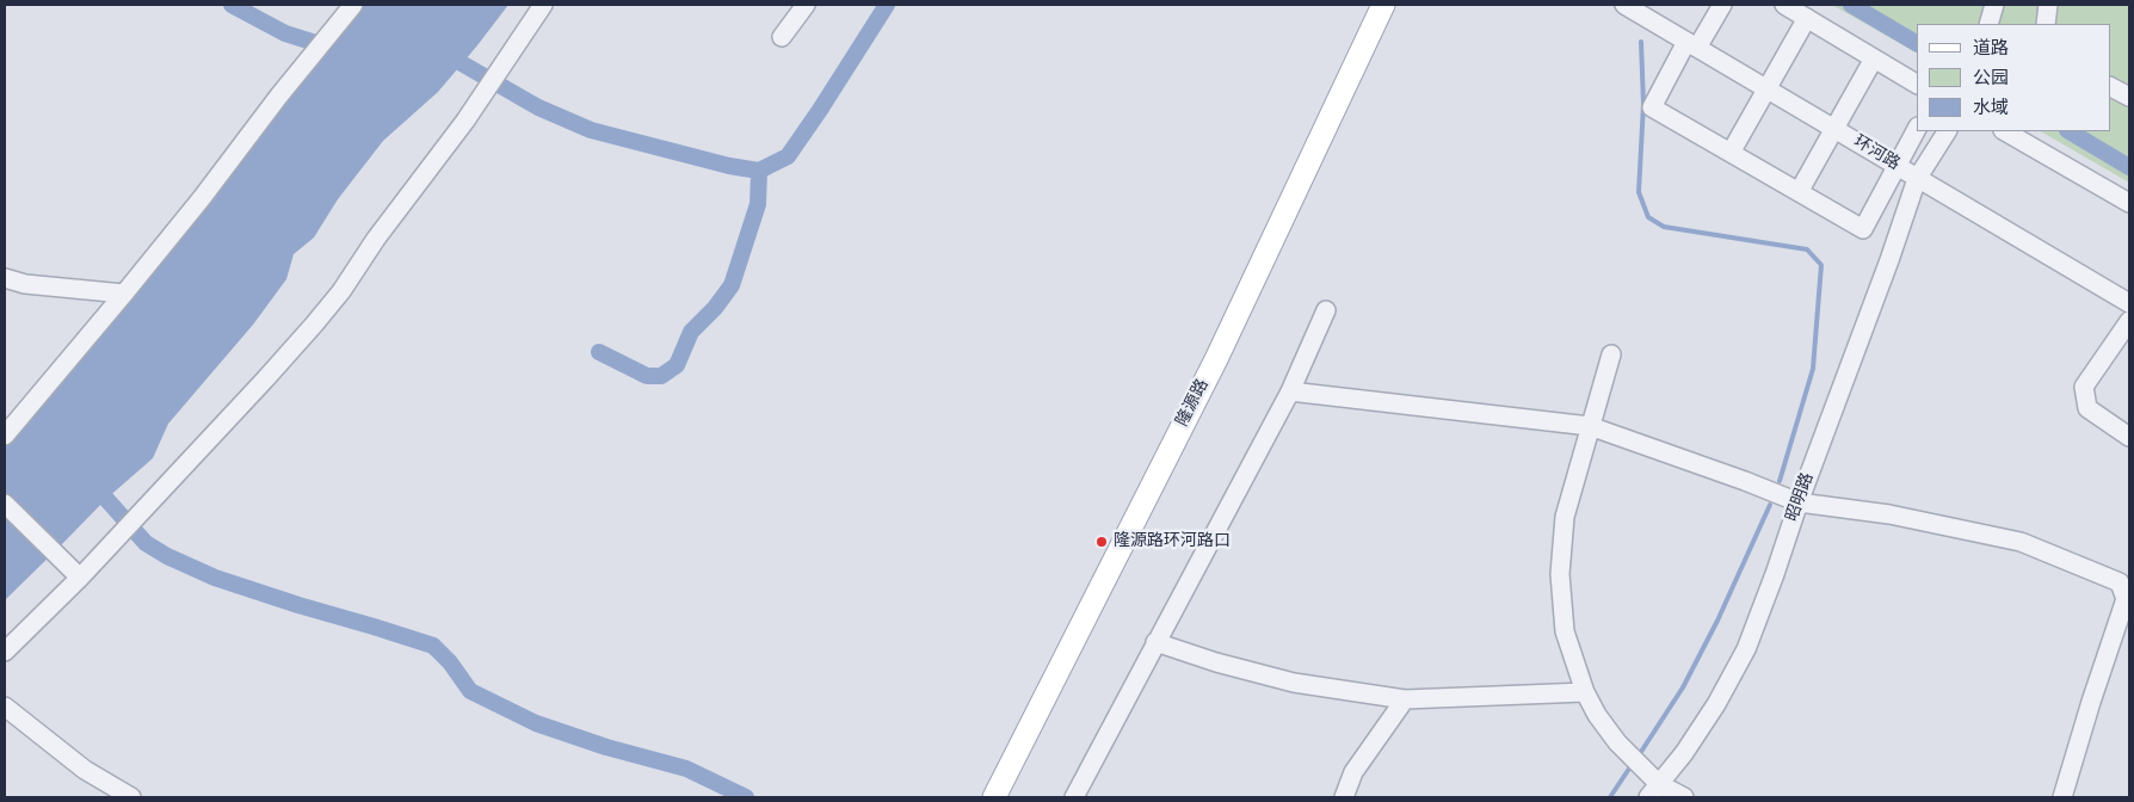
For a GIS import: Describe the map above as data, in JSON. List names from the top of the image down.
{
  "streets": {
    "main road": ["隆源路"],
    "street": ["环河路", "昭明路"]
  },
  "crossings": [
    ["环河路", "昭明路"]
  ],
  "places": ["隆源路环河路口"],
  "legend": ["道路", "公园", "水域"]
}
